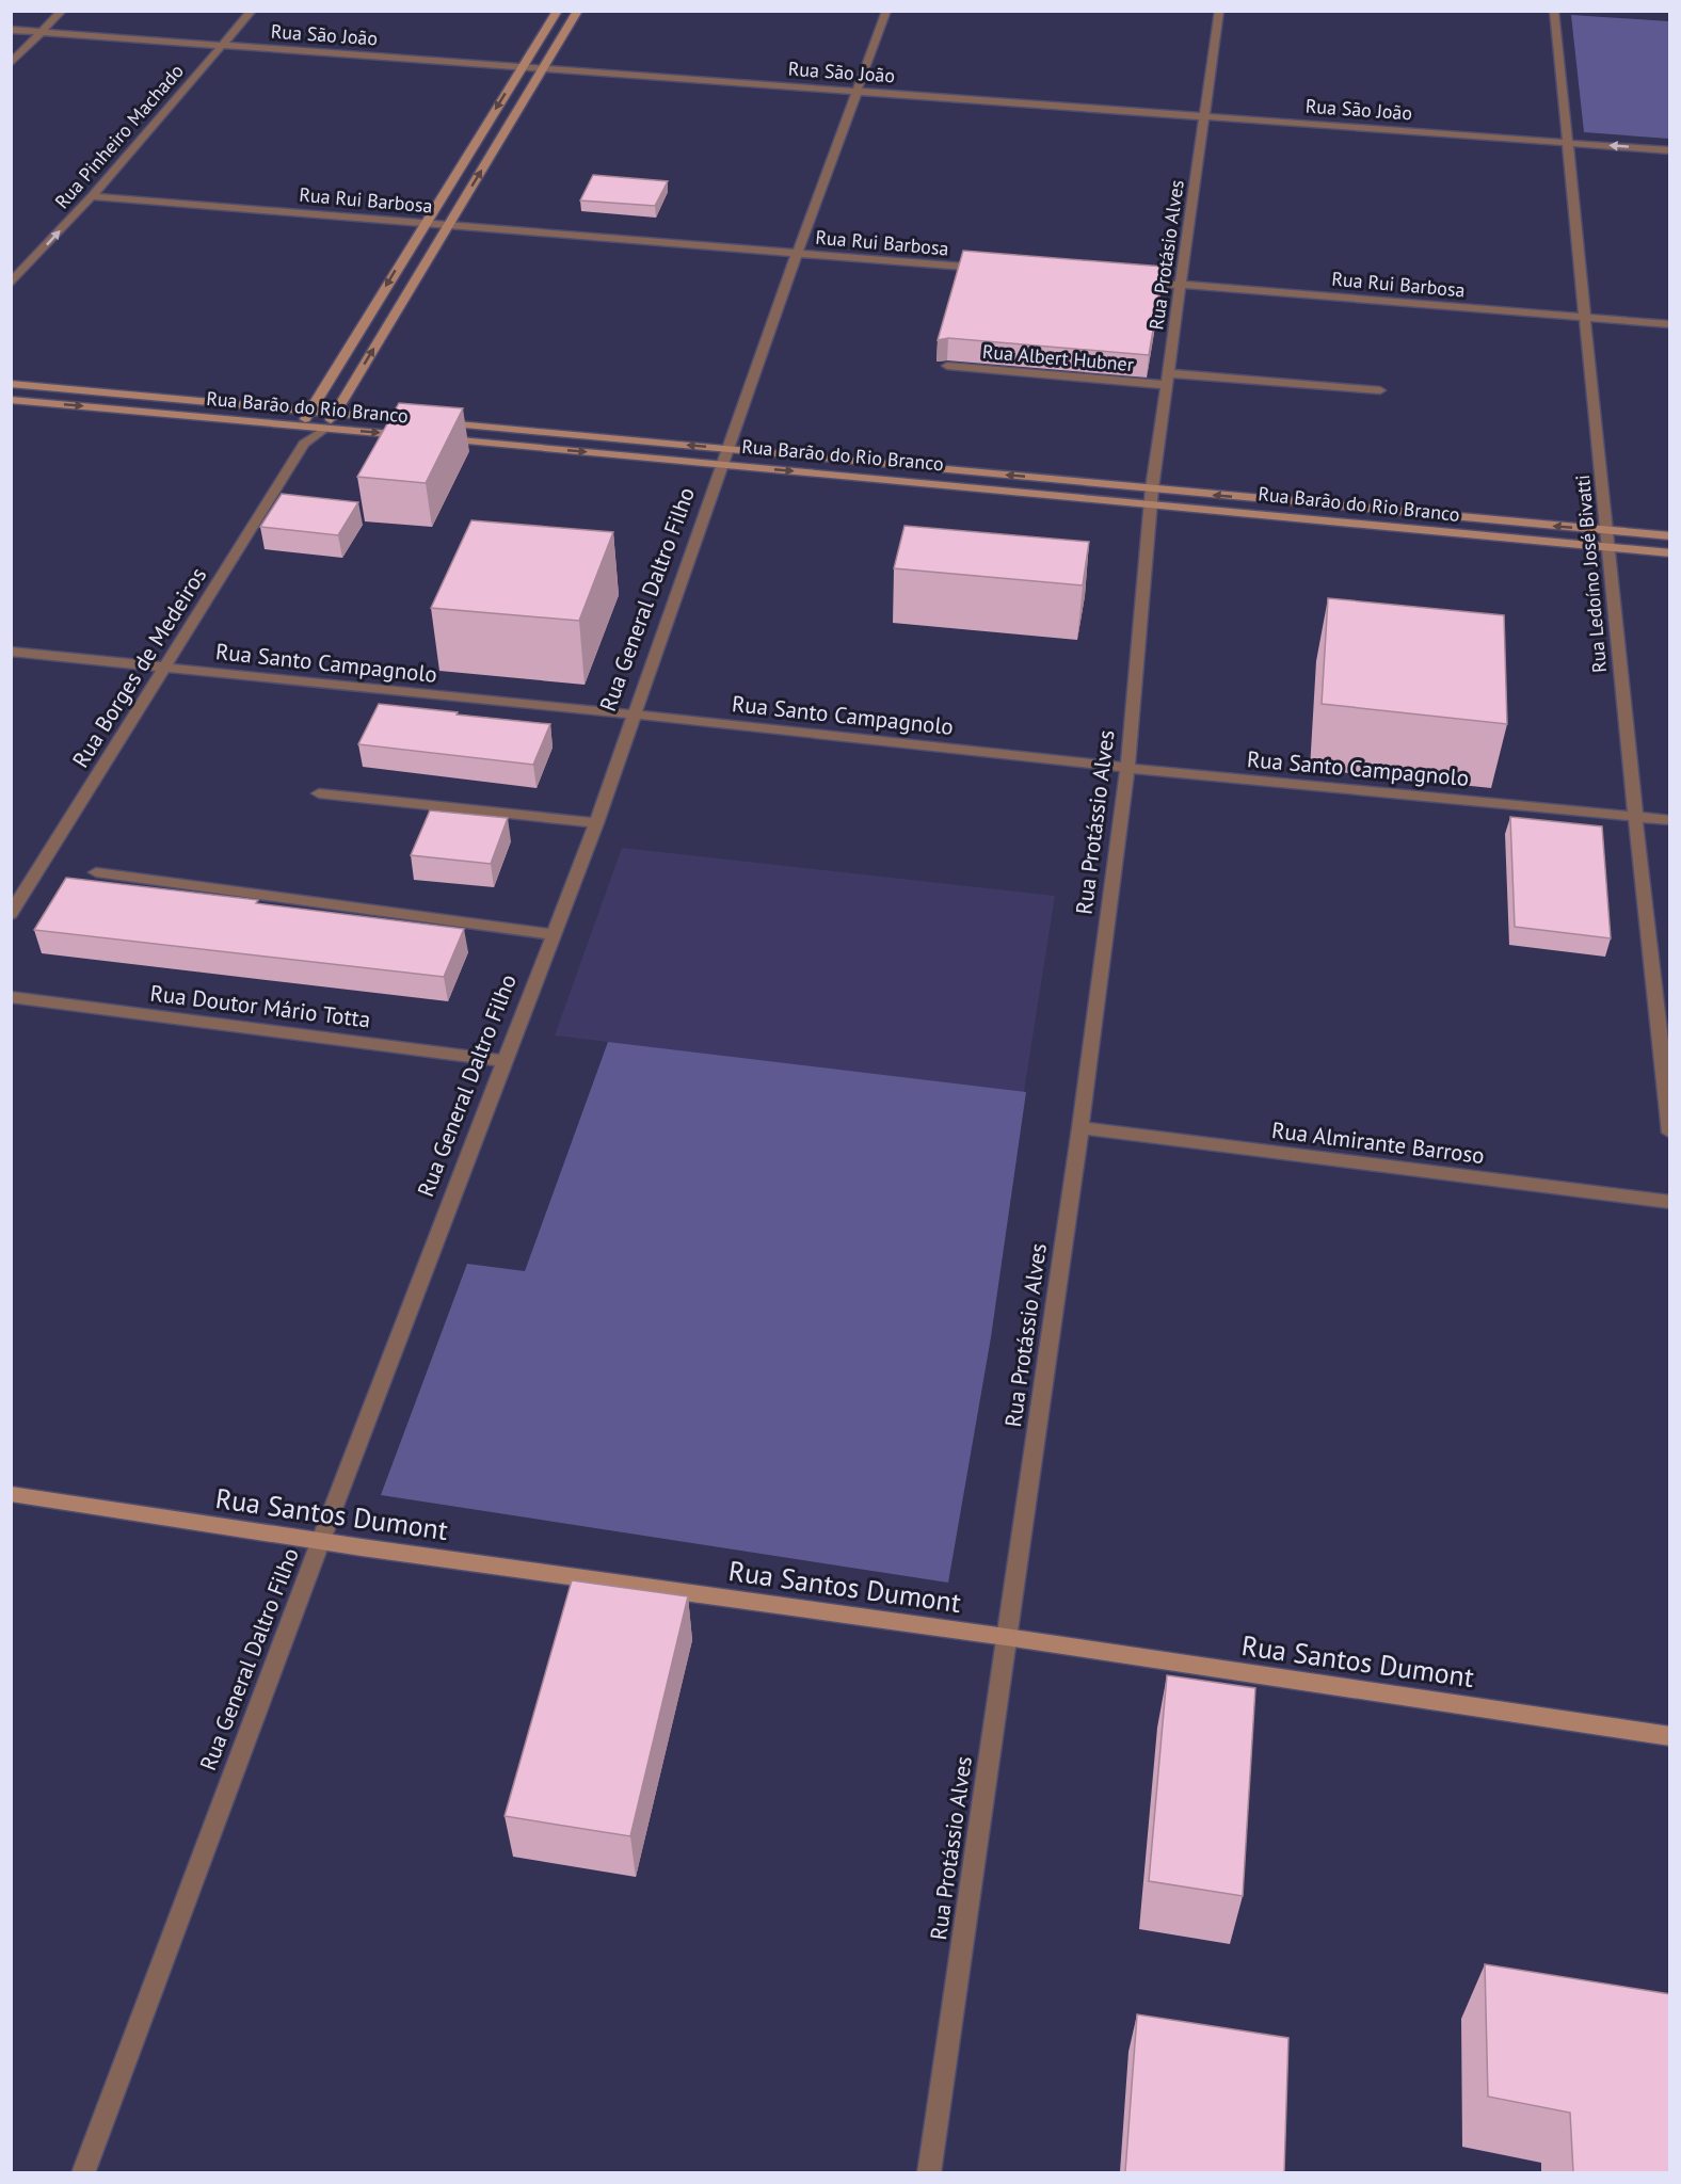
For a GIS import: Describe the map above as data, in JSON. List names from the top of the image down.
{
  "streets": {
    "street": [
      "Rua São João",
      "Rua Pinheiro Machado",
      "Rua Rui Barbosa",
      "Rua Protásio Alves",
      "Rua Albert Hubner",
      "Rua Barão do Rio Branco",
      "Rua Ledoíno José Bivatti",
      "Rua General Daltro Filho",
      "Rua Santo Campagnolo",
      "Rua Borges de Medeiros",
      "Rua Protássio Alves",
      "Rua Doutor Mário Totta",
      "Rua Almirante Barroso",
      "Rua Santos Dumont"
    ]
  },
  "crossings": [
    ["Rua São João", "Rua Pinheiro Machado"],
    ["Rua São João", "Rua Protásio Alves"],
    ["Rua São João", "Rua Ledoíno José Bivatti"],
    ["Rua São João", "Rua General Daltro Filho"],
    ["Rua Pinheiro Machado", "Rua Rui Barbosa"],
    ["Rua Rui Barbosa", "Rua Protásio Alves"],
    ["Rua Rui Barbosa", "Rua Ledoíno José Bivatti"],
    ["Rua Rui Barbosa", "Rua General Daltro Filho"],
    ["Rua Protásio Alves", "Rua Albert Hubner"],
    ["Rua Protásio Alves", "Rua Barão do Rio Branco"],
    ["Rua Protásio Alves", "Rua Protássio Alves"],
    ["Rua Barão do Rio Branco", "Rua Ledoíno José Bivatti"],
    ["Rua Barão do Rio Branco", "Rua General Daltro Filho"],
    ["Rua Barão do Rio Branco", "Rua Borges de Medeiros"],
    ["Rua Barão do Rio Branco", "Rua Protássio Alves"],
    ["Rua Ledoíno José Bivatti", "Rua Santo Campagnolo"],
    ["Rua General Daltro Filho", "Rua Santo Campagnolo"],
    ["Rua General Daltro Filho", "Rua Doutor Mário Totta"],
    ["Rua General Daltro Filho", "Rua Santos Dumont"],
    ["Rua Santo Campagnolo", "Rua Borges de Medeiros"],
    ["Rua Santo Campagnolo", "Rua Protássio Alves"],
    ["Rua Protássio Alves", "Rua Almirante Barroso"],
    ["Rua Protássio Alves", "Rua Santos Dumont"]
  ]
}
